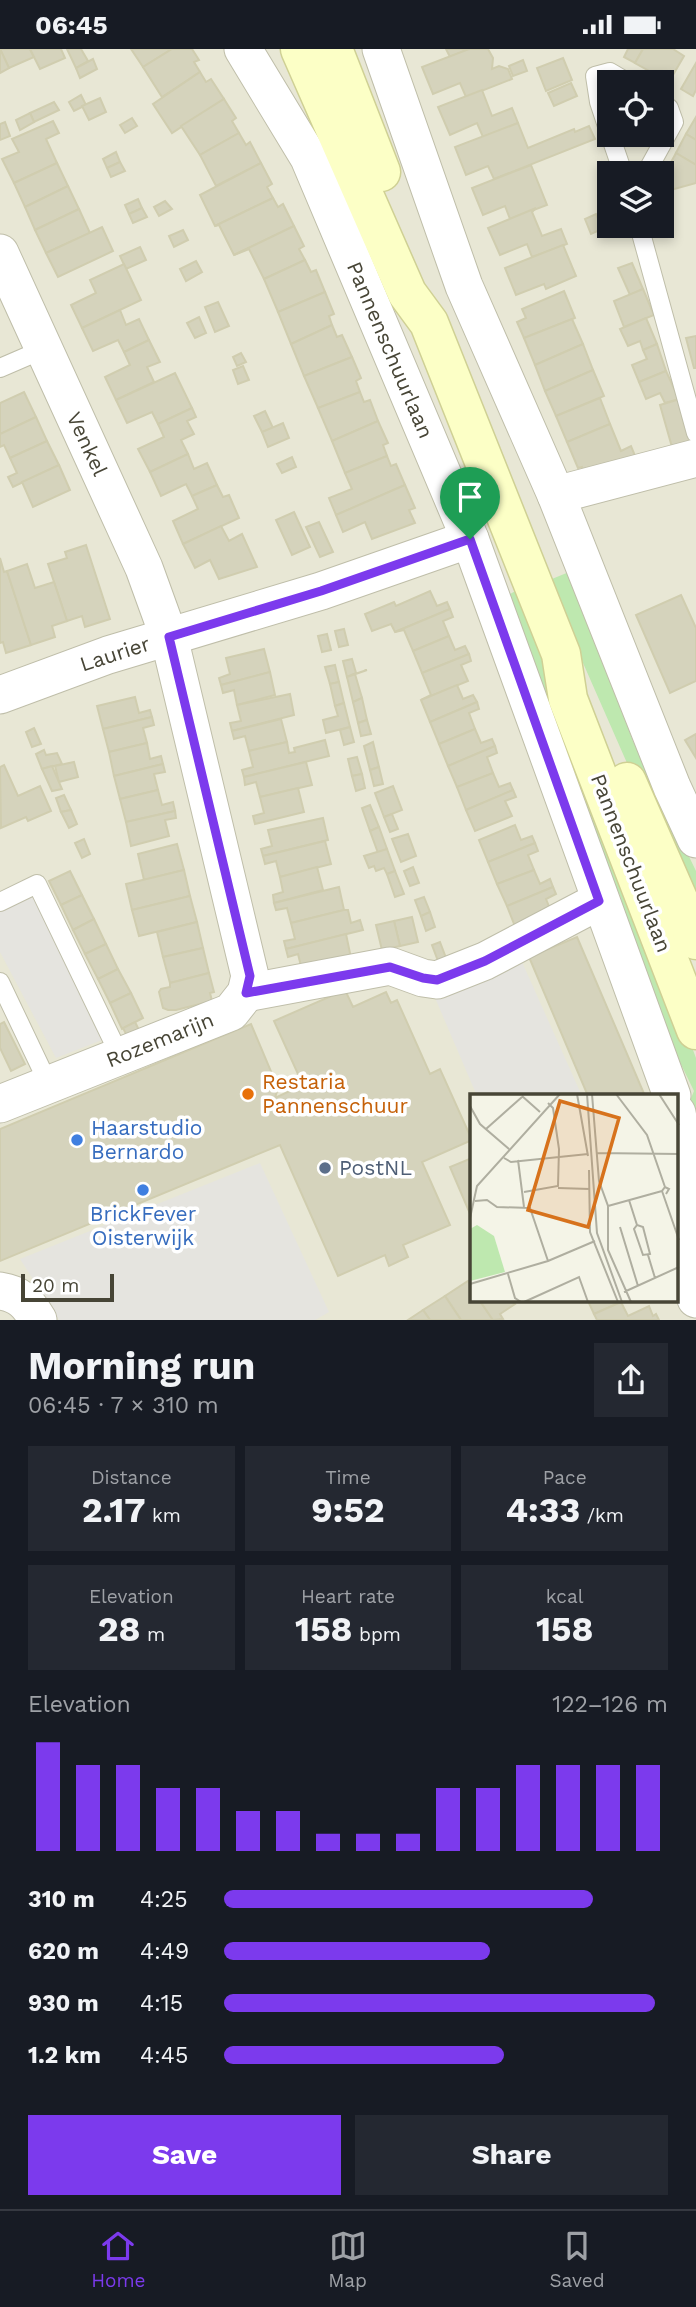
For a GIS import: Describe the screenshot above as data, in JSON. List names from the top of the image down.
{
  "streets": {
    "main road": ["Pannenschuurlaan"],
    "street": ["Venkel", "Laurier", "Rozemarijn"]
  },
  "crossings": [
    ["Pannenschuurlaan", "Laurier"],
    ["Venkel", "Laurier"]
  ],
  "places": [
    "Restaria Pannenschuur",
    "Haarstudio Bernardo",
    "PostNL",
    "BrickFever Oisterwijk"
  ],
  "scale_bar": "20 m",
  "page": {
    "status": "06:45",
    "scale": "20 m",
    "heading": ["Morning run", "06:45 · 7 × 310 m"],
    "stats": [
      ["Distance", "2.17 km"],
      ["Time", "9:52"],
      ["Pace", "4:33 /km"],
      ["Elevation", "28 m"],
      ["Heart rate", "158 bpm"],
      ["kcal", "158"]
    ],
    "chart": ["Elevation", "122–126 m"],
    "list": [
      {
        "name": "310 m",
        "note": "4:25"
      },
      {
        "name": "620 m",
        "note": "4:49"
      },
      {
        "name": "930 m",
        "note": "4:15"
      },
      {
        "name": "1.2 km",
        "note": "4:45"
      }
    ],
    "buttons": ["Save", "Share"],
    "tabs": ["Home", "Map", "Saved"]
  }
}
